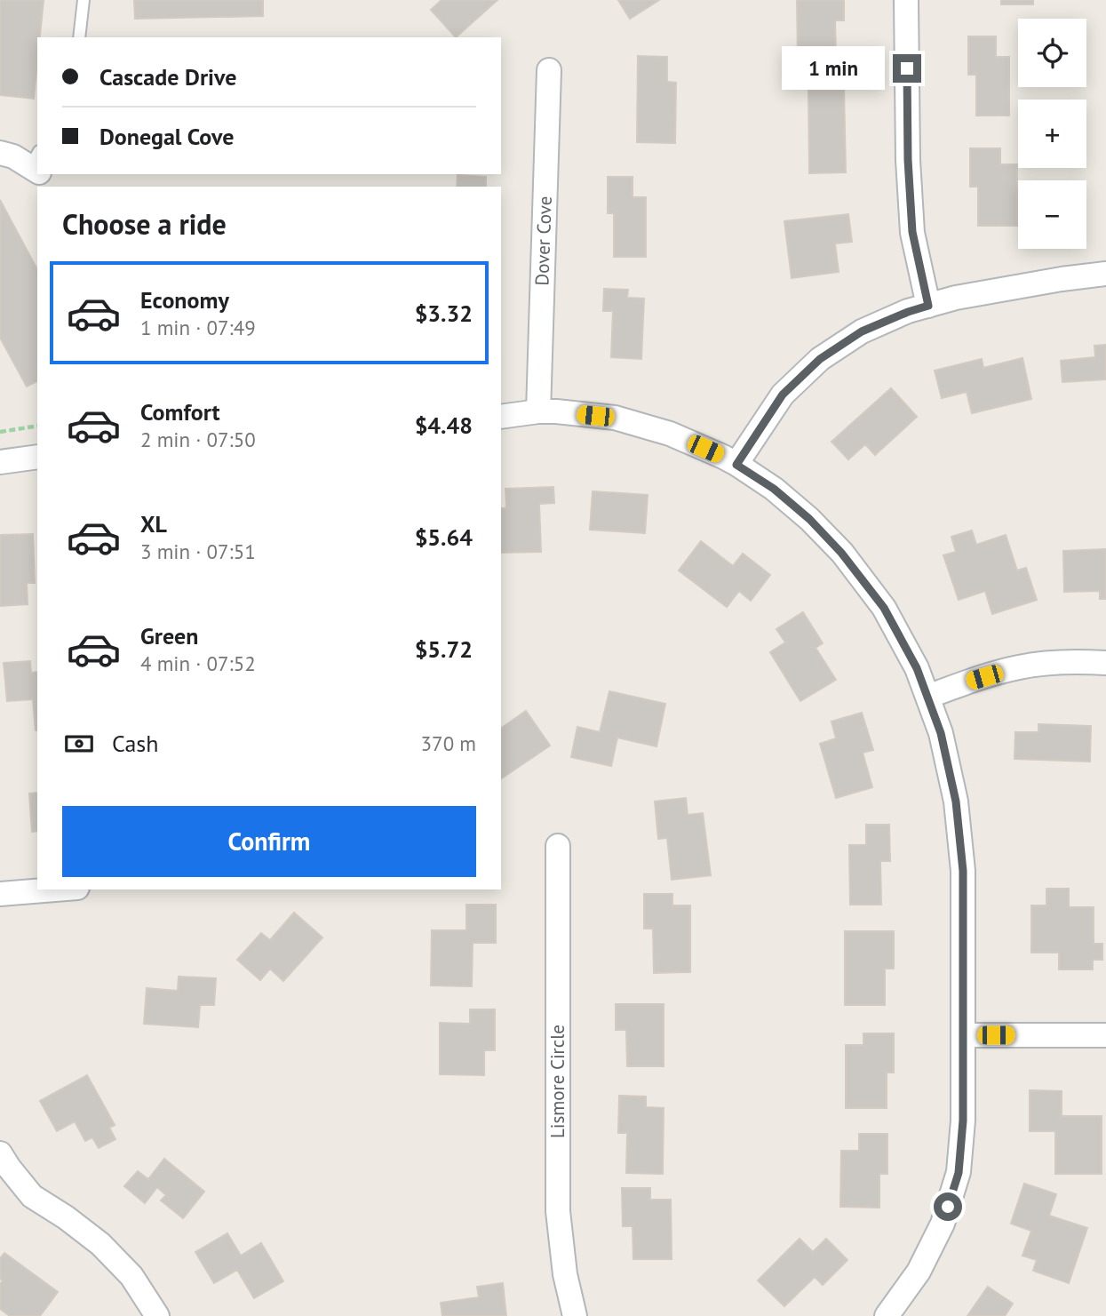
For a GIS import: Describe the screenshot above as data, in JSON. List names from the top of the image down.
{
  "streets": {
    "street": ["Dover Cove", "Lismore Circle"]
  },
  "page": {
    "map_buttons": ["+", "−"],
    "banner": ["Cascade Drive", "Donegal Cove"],
    "bubble": "1 min",
    "heading": "Choose a ride",
    "list": [
      {
        "name": "Economy",
        "note": "1 min · 07:49",
        "value": "$3.32"
      },
      {
        "name": "Comfort",
        "note": "2 min · 07:50",
        "value": "$4.48"
      },
      {
        "name": "XL",
        "note": "3 min · 07:51",
        "value": "$5.64"
      },
      {
        "name": "Green",
        "note": "4 min · 07:52",
        "value": "$5.72"
      }
    ],
    "pay": ["Cash", "370 m"],
    "buttons": "Confirm"
  }
}
